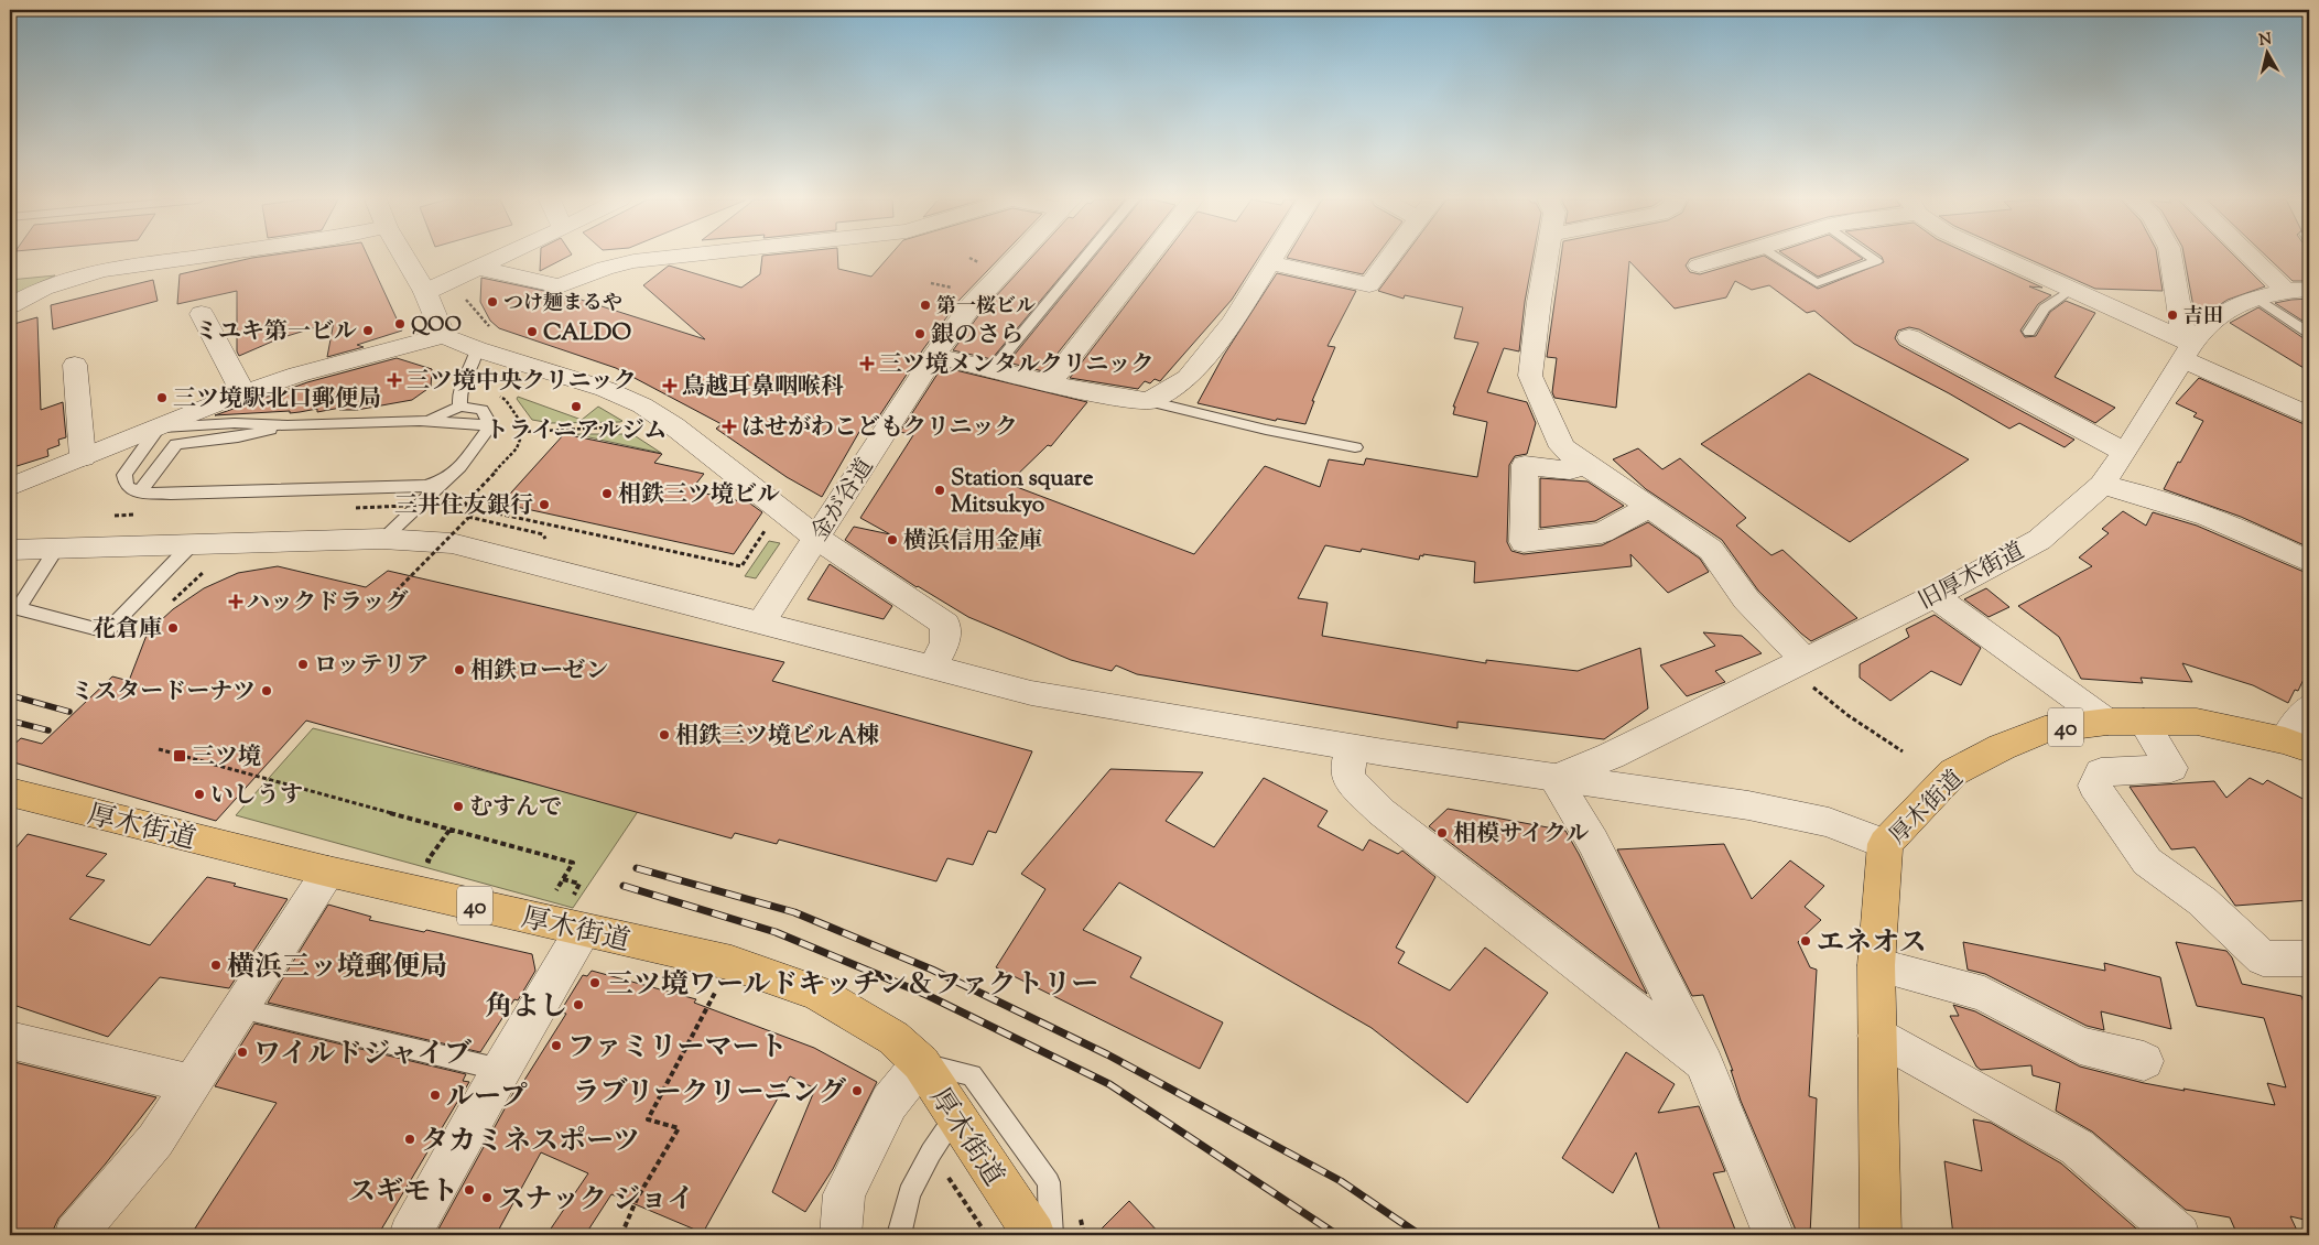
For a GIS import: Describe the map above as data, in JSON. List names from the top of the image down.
{
  "streets": {
    "main road": ["40", "厚木街道"],
    "street": ["金が谷道", "旧厚木街道"]
  },
  "places": {
    "other": [
      "つけ麺まるや",
      "第一桜ビル",
      "吉田",
      "QOO",
      "ミユキ第一ビル",
      "CALDO",
      "銀のさら",
      "三ツ境駅北口郵便局",
      "トライニアルジム",
      "Station square Mitsukyo",
      "相鉄三ツ境ビル",
      "三井住友銀行",
      "横浜信用金庫",
      "花倉庫",
      "ロッテリア",
      "相鉄ローゼン",
      "ミスタードーナツ",
      "相鉄三ツ境ビルA棟",
      "いしうす",
      "むすんで",
      "相模サイクル",
      "エネオス",
      "横浜三ッ境郵便局",
      "三ツ境ワールドキッチン＆ファクトリー",
      "角よし",
      "ファミリーマート",
      "ワイルドジャイブ",
      "ラブリークリーニング",
      "ループ",
      "タカミネスポーツ",
      "スギモト",
      "スナック ジョイ"
    ],
    "health": [
      "三ツ境メンタルクリニック",
      "三ツ境中央クリニック",
      "鳥越耳鼻咽喉科",
      "はせがわこどもクリニック",
      "ハックドラッグ"
    ],
    "transit": ["三ツ境"]
  },
  "north": "top"
}
